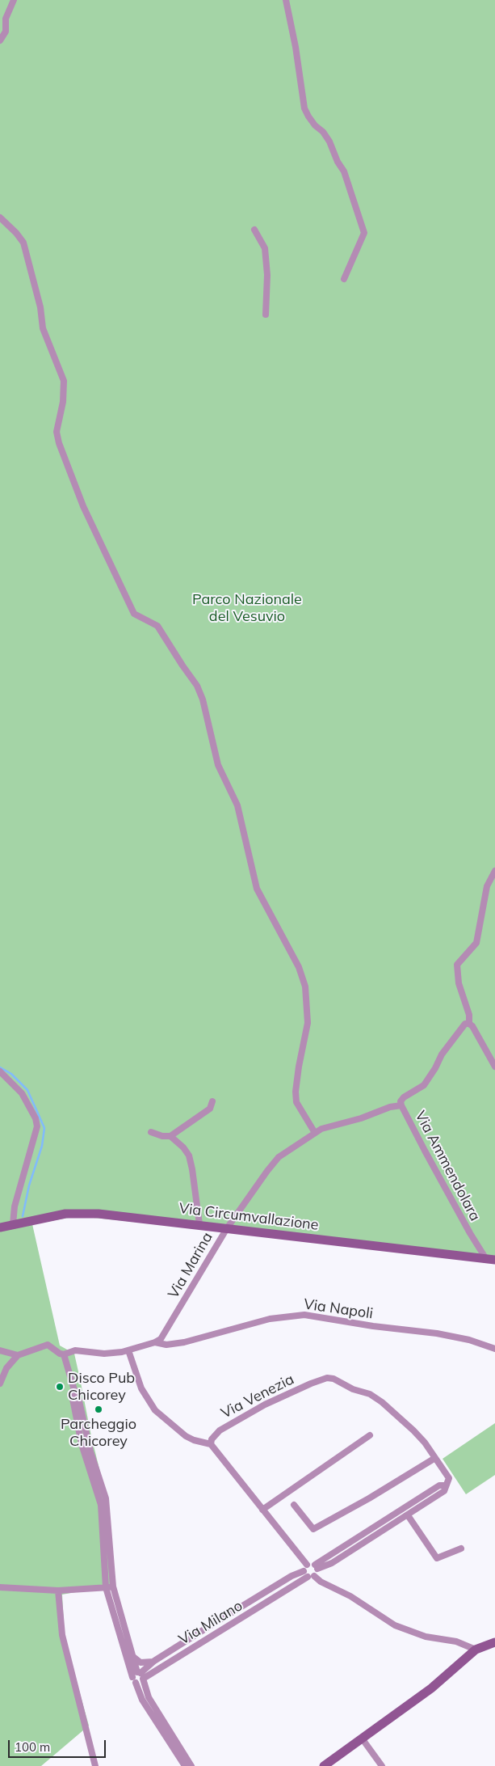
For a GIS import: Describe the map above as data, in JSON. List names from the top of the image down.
{
  "streets": {
    "main road": ["Via Circumvallazione"],
    "street": [
      "Via Ammendolara",
      "Via Marina",
      "Via Napoli",
      "Via Venezia",
      "Via Milano"
    ]
  },
  "crossings": [
    ["Via Ammendolara", "Via Circumvallazione"],
    ["Via Ammendolara", "Via Marina"],
    ["Via Circumvallazione", "Via Marina"],
    ["Via Marina", "Via Napoli"]
  ],
  "parks": ["Parco Nazionale del Vesuvio"],
  "places": ["Disco Pub Chicorey", "Parcheggio Chicorey"],
  "scale_bar": "100 m"
}
